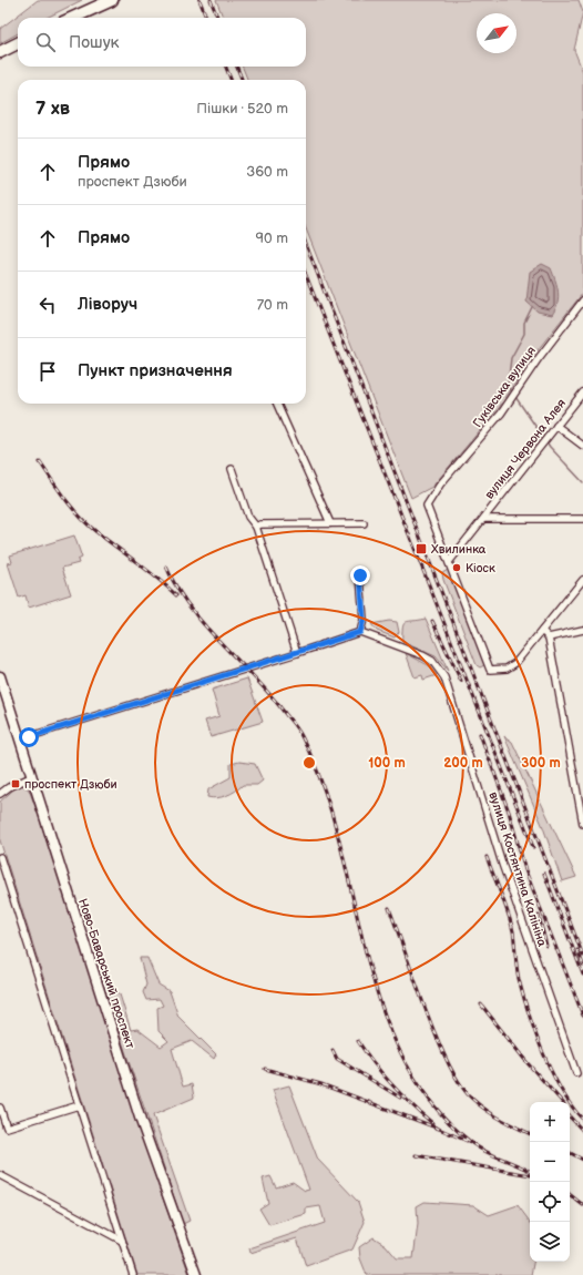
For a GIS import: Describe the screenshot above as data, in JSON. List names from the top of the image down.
{
  "streets": {
    "main road": ["Ново-Баварський проспект"],
    "street": ["Гуківська вулиця", "вулиця Червона Алея", "вулиця Костянтина Калініна"]
  },
  "crossings": [
    ["Гуківська вулиця", "вулиця Червона Алея"]
  ],
  "places": {
    "transit": ["Хвилинка", "проспект Дзюби"],
    "other": ["Кіоск"]
  },
  "north": "top right",
  "page": {
    "search": "Пошук",
    "heading": ["7 хв", "Пішки · 520 m"],
    "list": [
      ["Прямо", "проспект Дзюби", "360 m"],
      ["Прямо", "90 m"],
      ["Ліворуч", "70 m"],
      "Пункт призначення"
    ],
    "map_buttons": ["+", "−"]
  },
  "rings": ["100 m", "200 m", "300 m"]
}
